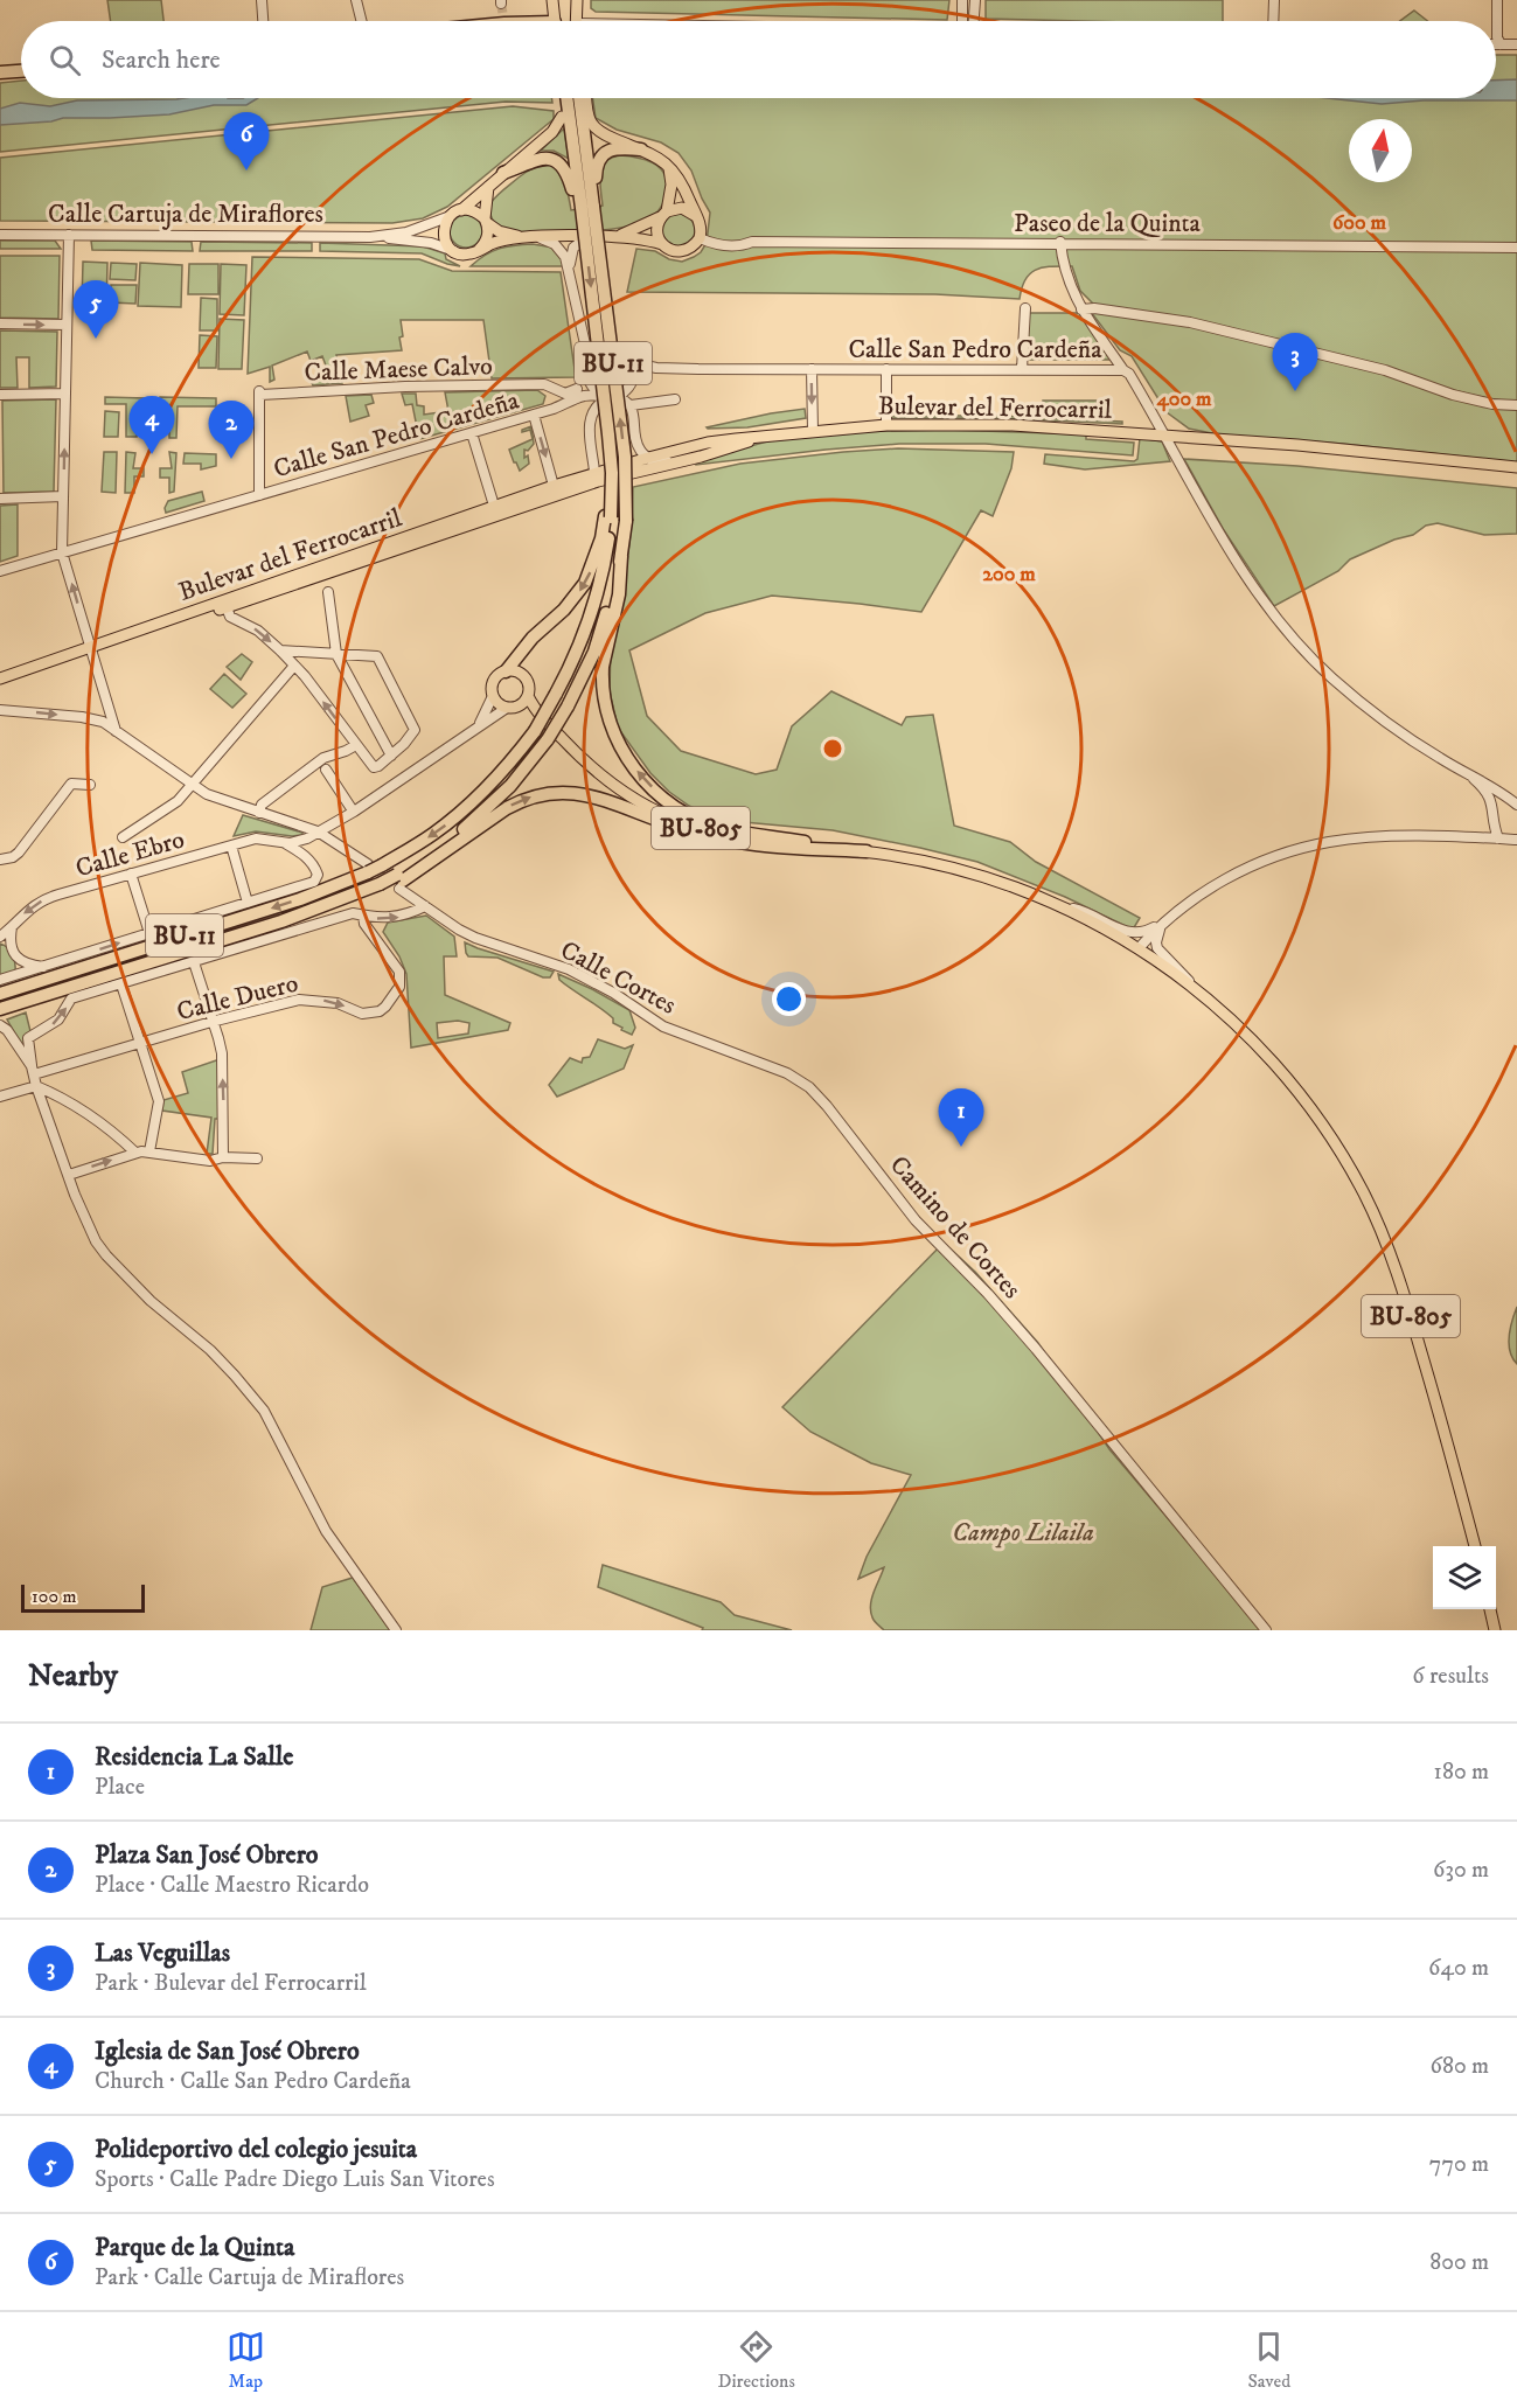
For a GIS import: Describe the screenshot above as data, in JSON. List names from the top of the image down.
{
  "streets": {
    "highway": ["BU-11"],
    "main road": ["Bulevar del Ferrocarril", "BU-805"],
    "street": [
      "Calle Cartuja de Miraflores",
      "Paseo de la Quinta",
      "Calle San Pedro Cardeña",
      "Calle Maese Calvo",
      "Calle Ebro",
      "Calle Cortes",
      "Calle Duero",
      "Camino de Cortes"
    ]
  },
  "crossings": [
    ["Calle San Pedro Cardeña", "Calle Maese Calvo"],
    ["BU-11", "Calle Cortes"],
    ["BU-805", "Calle Ebro"],
    ["Calle Cortes", "Camino de Cortes"]
  ],
  "parks": ["Campo Lilaila"],
  "scale_bar": "100 m",
  "north": "top",
  "page": {
    "search": "Search here",
    "pins": [
      "6",
      "5",
      "3",
      "4",
      "2",
      "1"
    ],
    "scale": "100 m",
    "heading": ["Nearby", "6 results"],
    "list": [
      {
        "mark": "1",
        "name": "Residencia La Salle",
        "note": "Place",
        "value": "180 m"
      },
      {
        "mark": "2",
        "name": "Plaza San José Obrero",
        "note": "Place · Calle Maestro Ricardo",
        "value": "630 m"
      },
      {
        "mark": "3",
        "name": "Las Veguillas",
        "note": "Park · Bulevar del Ferrocarril",
        "value": "640 m"
      },
      {
        "mark": "4",
        "name": "Iglesia de San José Obrero",
        "note": "Church · Calle San Pedro Cardeña",
        "value": "680 m"
      },
      {
        "mark": "5",
        "name": "Polideportivo del colegio jesuita",
        "note": "Sports · Calle Padre Diego Luis San Vitores",
        "value": "770 m"
      },
      {
        "mark": "6",
        "name": "Parque de la Quinta",
        "note": "Park · Calle Cartuja de Miraflores",
        "value": "800 m"
      }
    ],
    "nav": ["Map", "Directions", "Saved"]
  },
  "rings": ["600 m", "400 m", "200 m"]
}
